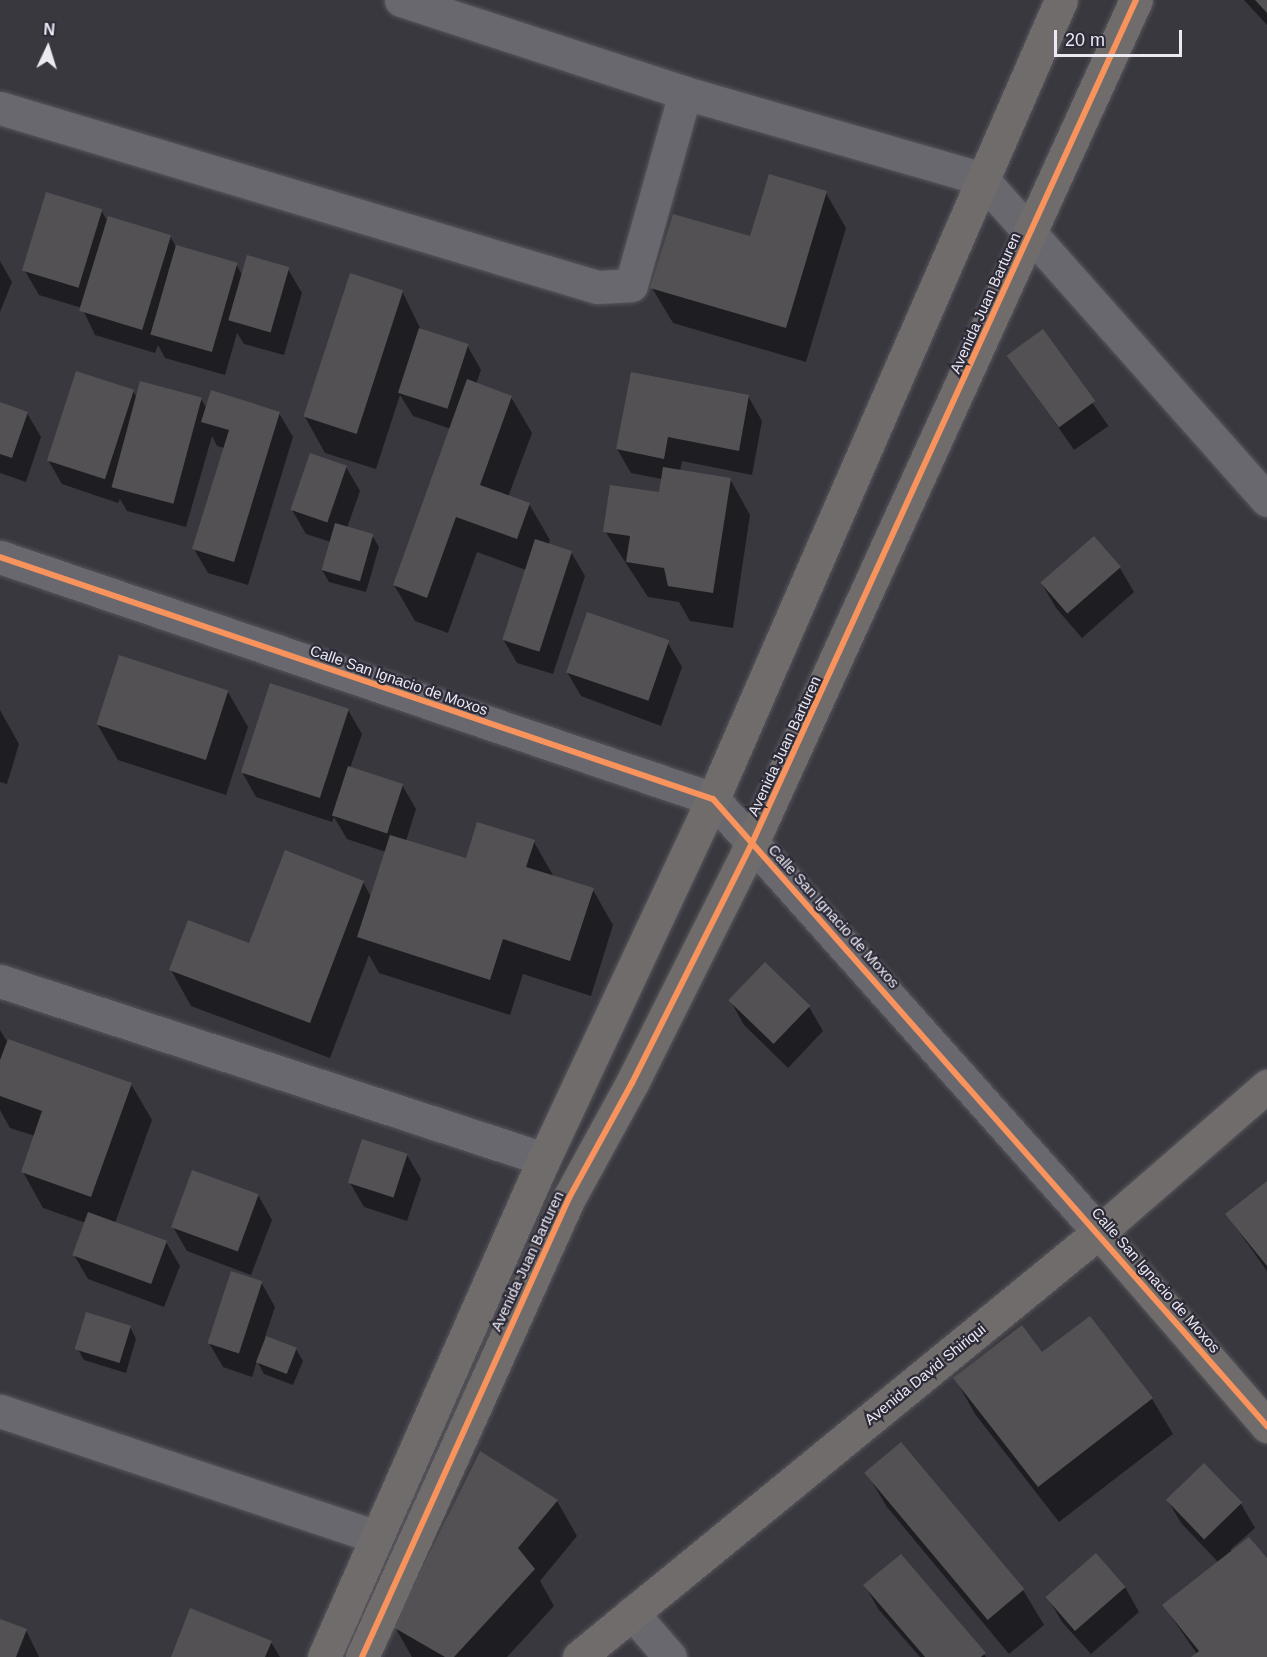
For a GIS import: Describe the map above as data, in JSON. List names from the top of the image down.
{
  "streets": {
    "street": ["Avenida Juan Barturen", "Calle San Ignacio de Moxos", "Avenida David Shiriqui"]
  },
  "crossings": [
    ["Avenida Juan Barturen", "Calle San Ignacio de Moxos"],
    ["Calle San Ignacio de Moxos", "Avenida David Shiriqui"]
  ],
  "scale_bar": "20 m",
  "north": "top"
}
